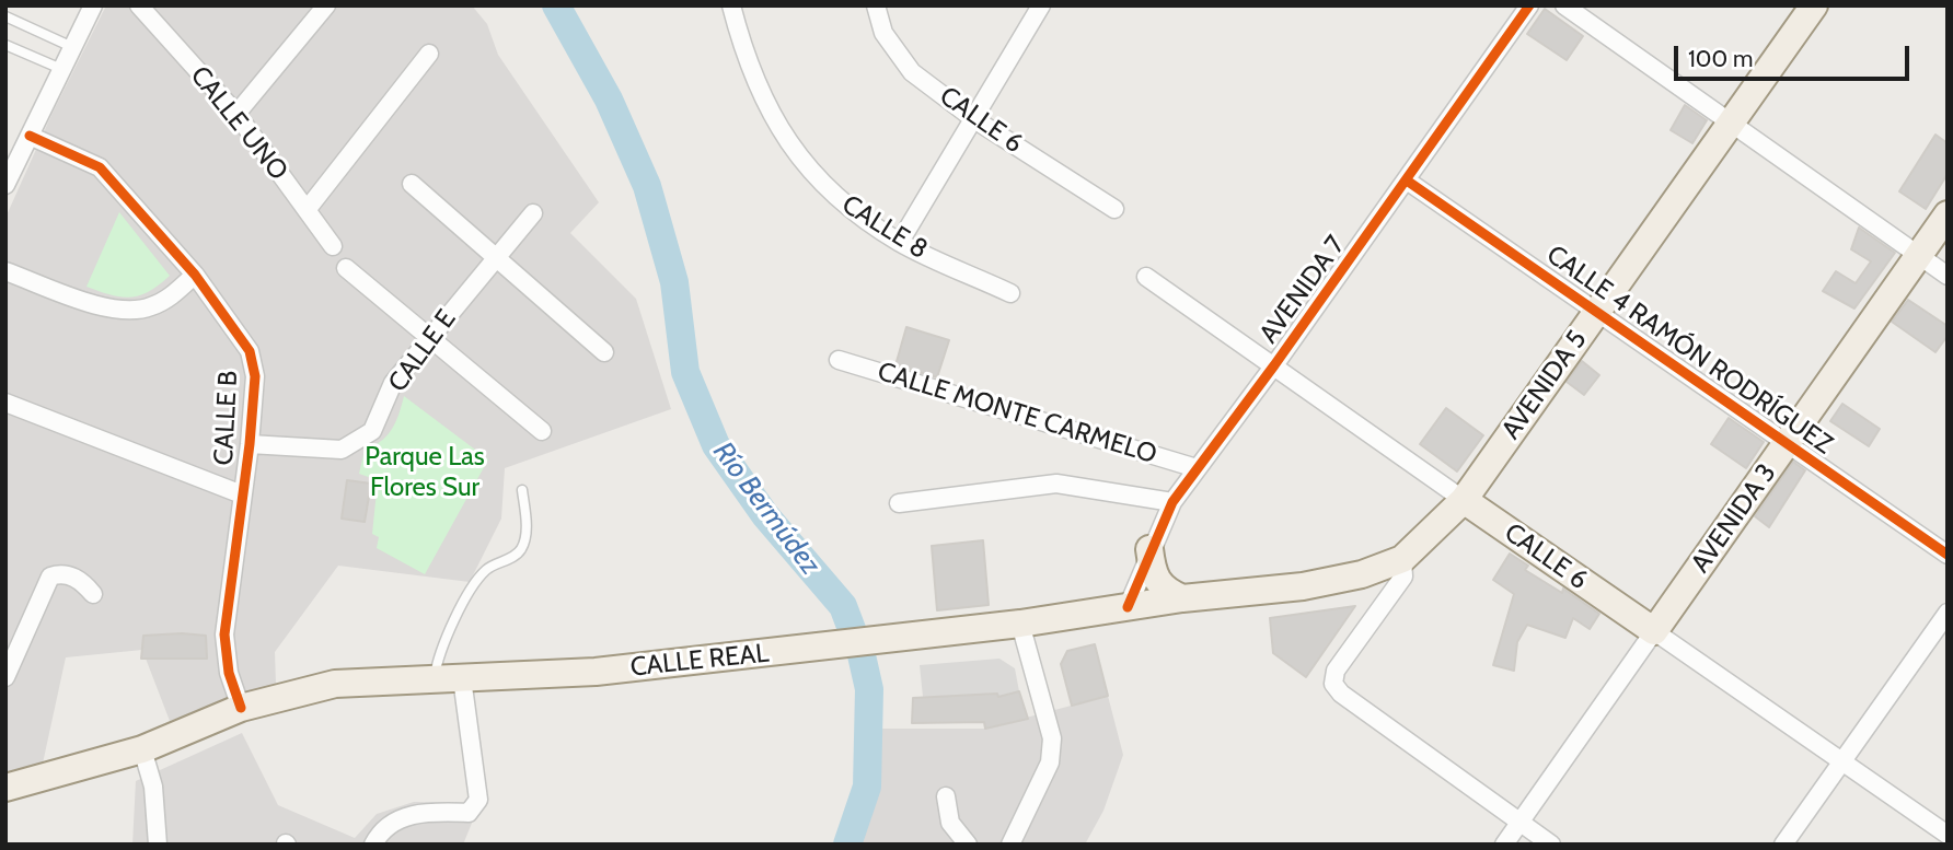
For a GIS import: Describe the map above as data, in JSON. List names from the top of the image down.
{
  "streets": {
    "main road": [
      "CALLE 6",
      "AVENIDA 5",
      "AVENIDA 3",
      "CALLE REAL"
    ],
    "street": [
      "CALLE UNO",
      "CALLE 8",
      "AVENIDA 7",
      "CALLE 4 RAMÓN RODRÍGUEZ",
      "CALLE E",
      "CALLE MONTE CARMELO",
      "CALLE B"
    ]
  },
  "crossings": [
    ["CALLE 6", "AVENIDA 7"],
    ["CALLE 6", "AVENIDA 5"],
    ["CALLE 6", "AVENIDA 3"],
    ["AVENIDA 7", "CALLE 4 RAMÓN RODRÍGUEZ"],
    ["AVENIDA 7", "CALLE MONTE CARMELO"],
    ["AVENIDA 7", "CALLE REAL"],
    ["CALLE 4 RAMÓN RODRÍGUEZ", "AVENIDA 5"],
    ["CALLE 4 RAMÓN RODRÍGUEZ", "AVENIDA 3"],
    ["CALLE E", "CALLE B"],
    ["AVENIDA 5", "AVENIDA 3"],
    ["AVENIDA 5", "CALLE REAL"],
    ["CALLE B", "CALLE REAL"]
  ],
  "water": ["Río Bermúdez"],
  "parks": ["Parque Las Flores Sur"],
  "scale_bar": "100 m"
}
